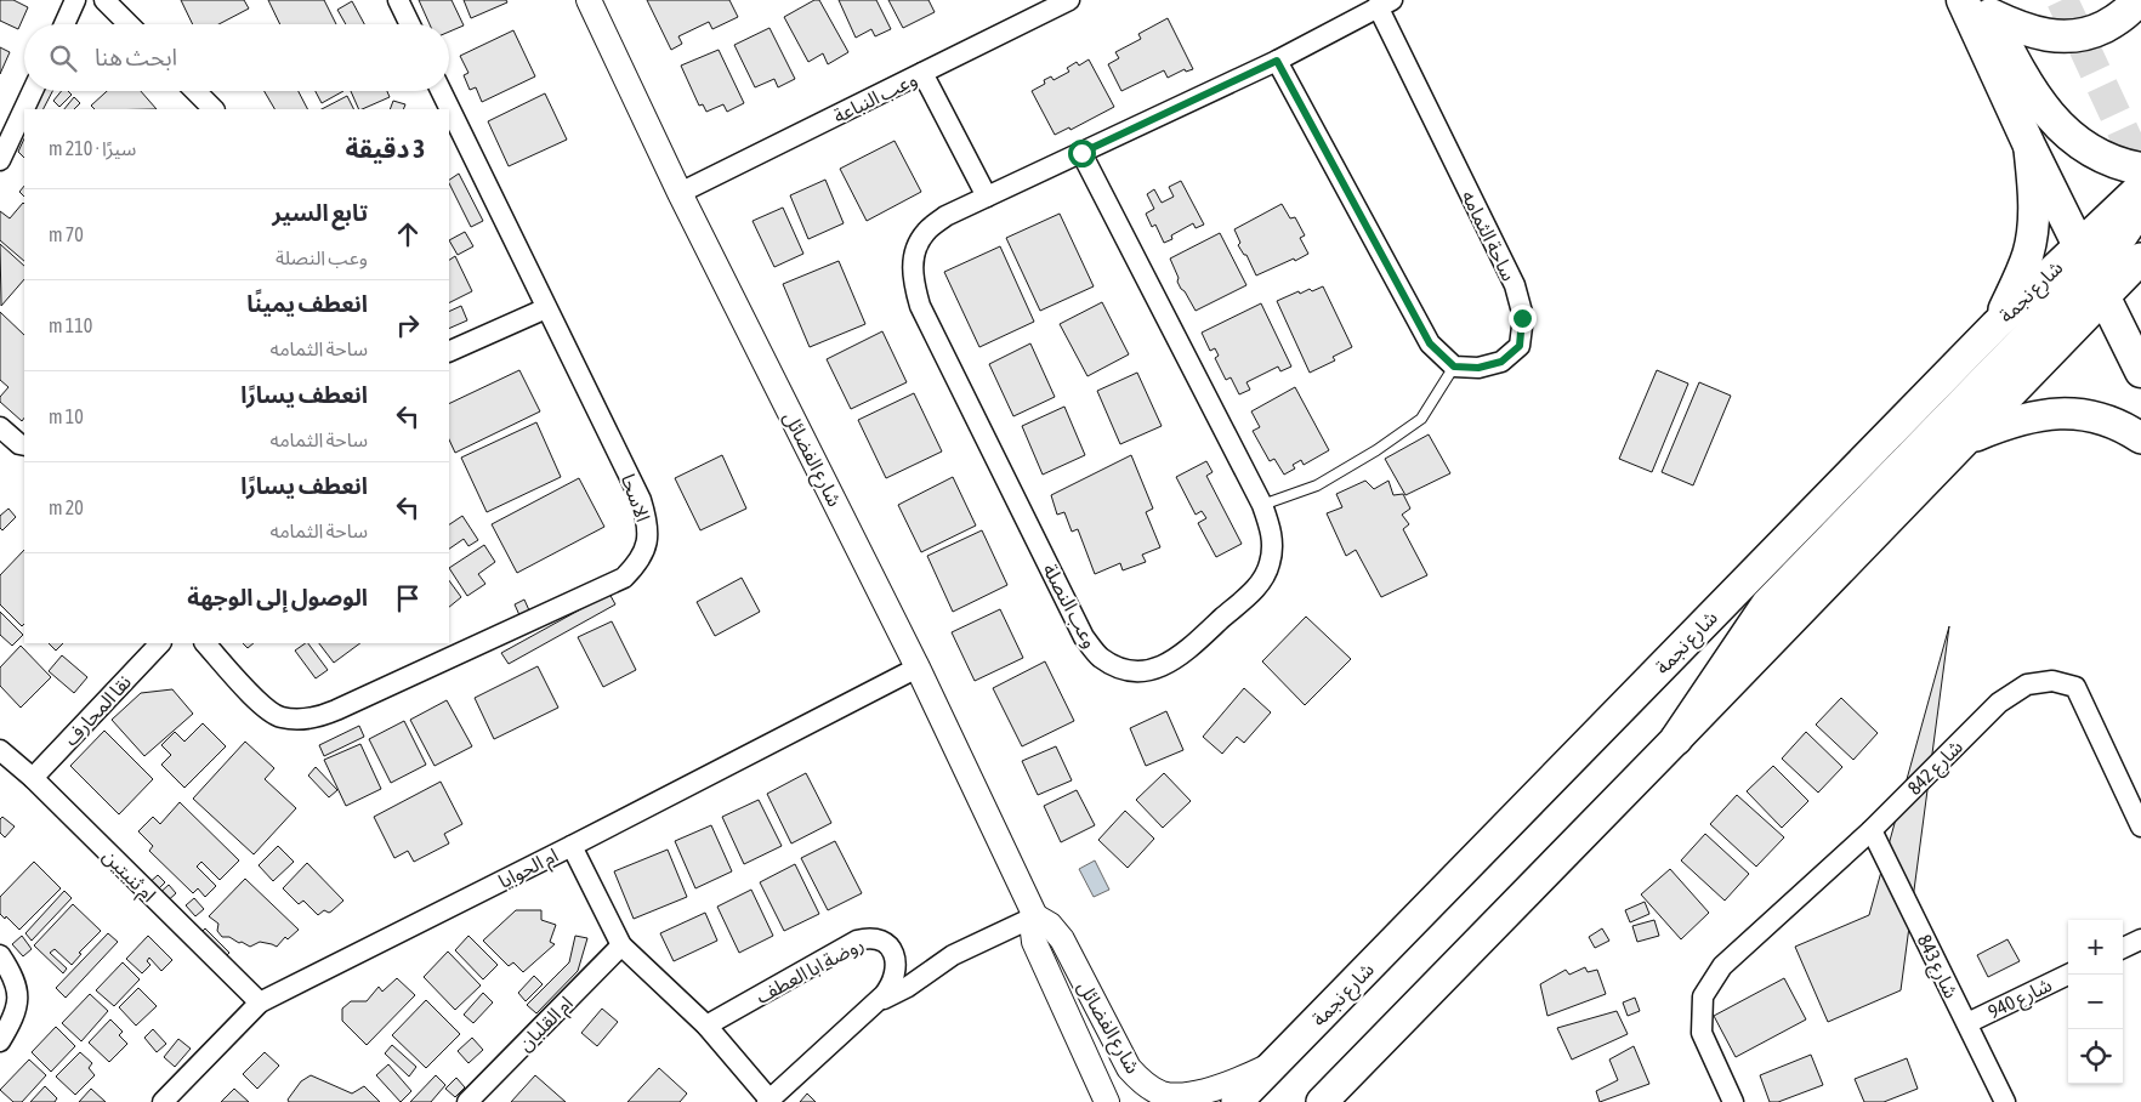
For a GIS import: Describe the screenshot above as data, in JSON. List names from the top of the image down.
{
  "streets": {
    "main road": ["شارع نجمة"],
    "street": [
      "وعب النباعة",
      "ساحة الثمامه",
      "شارع الفضائل",
      "الاسحا",
      "وعب النصلة",
      "نقا المحارف",
      "شارع 842",
      "ام الحوايا",
      "ام ثنيتين",
      "شارع 843",
      "روضة ابا العطف",
      "شارع 940",
      "ام القلبان"
    ]
  },
  "crossings": [
    ["وعب النباعة", "شارع الفضائل"],
    ["ساحة الثمامه", "وعب النصلة"],
    ["شارع نجمة", "شارع الفضائل"],
    ["شارع الفضائل", "ام الحوايا"],
    ["نقا المحارف", "ام ثنيتين"],
    ["شارع 842", "شارع 843"],
    ["ام الحوايا", "ام ثنيتين"],
    ["ام الحوايا", "روضة ابا العطف"],
    ["شارع 843", "شارع 940"],
    ["روضة ابا العطف", "ام القلبان"]
  ],
  "page": {
    "search": "ابحث هنا",
    "heading": ["3 دقيقة", "سيرًا · 210 m"],
    "list": [
      ["تابع السير", "وعب النصلة", "70 m"],
      ["انعطف يمينًا", "ساحة الثمامه", "110 m"],
      ["انعطف يسارًا", "ساحة الثمامه", "10 m"],
      ["انعطف يسارًا", "ساحة الثمامه", "20 m"],
      "الوصول إلى الوجهة"
    ],
    "map_buttons": ["+", "−"]
  }
}
